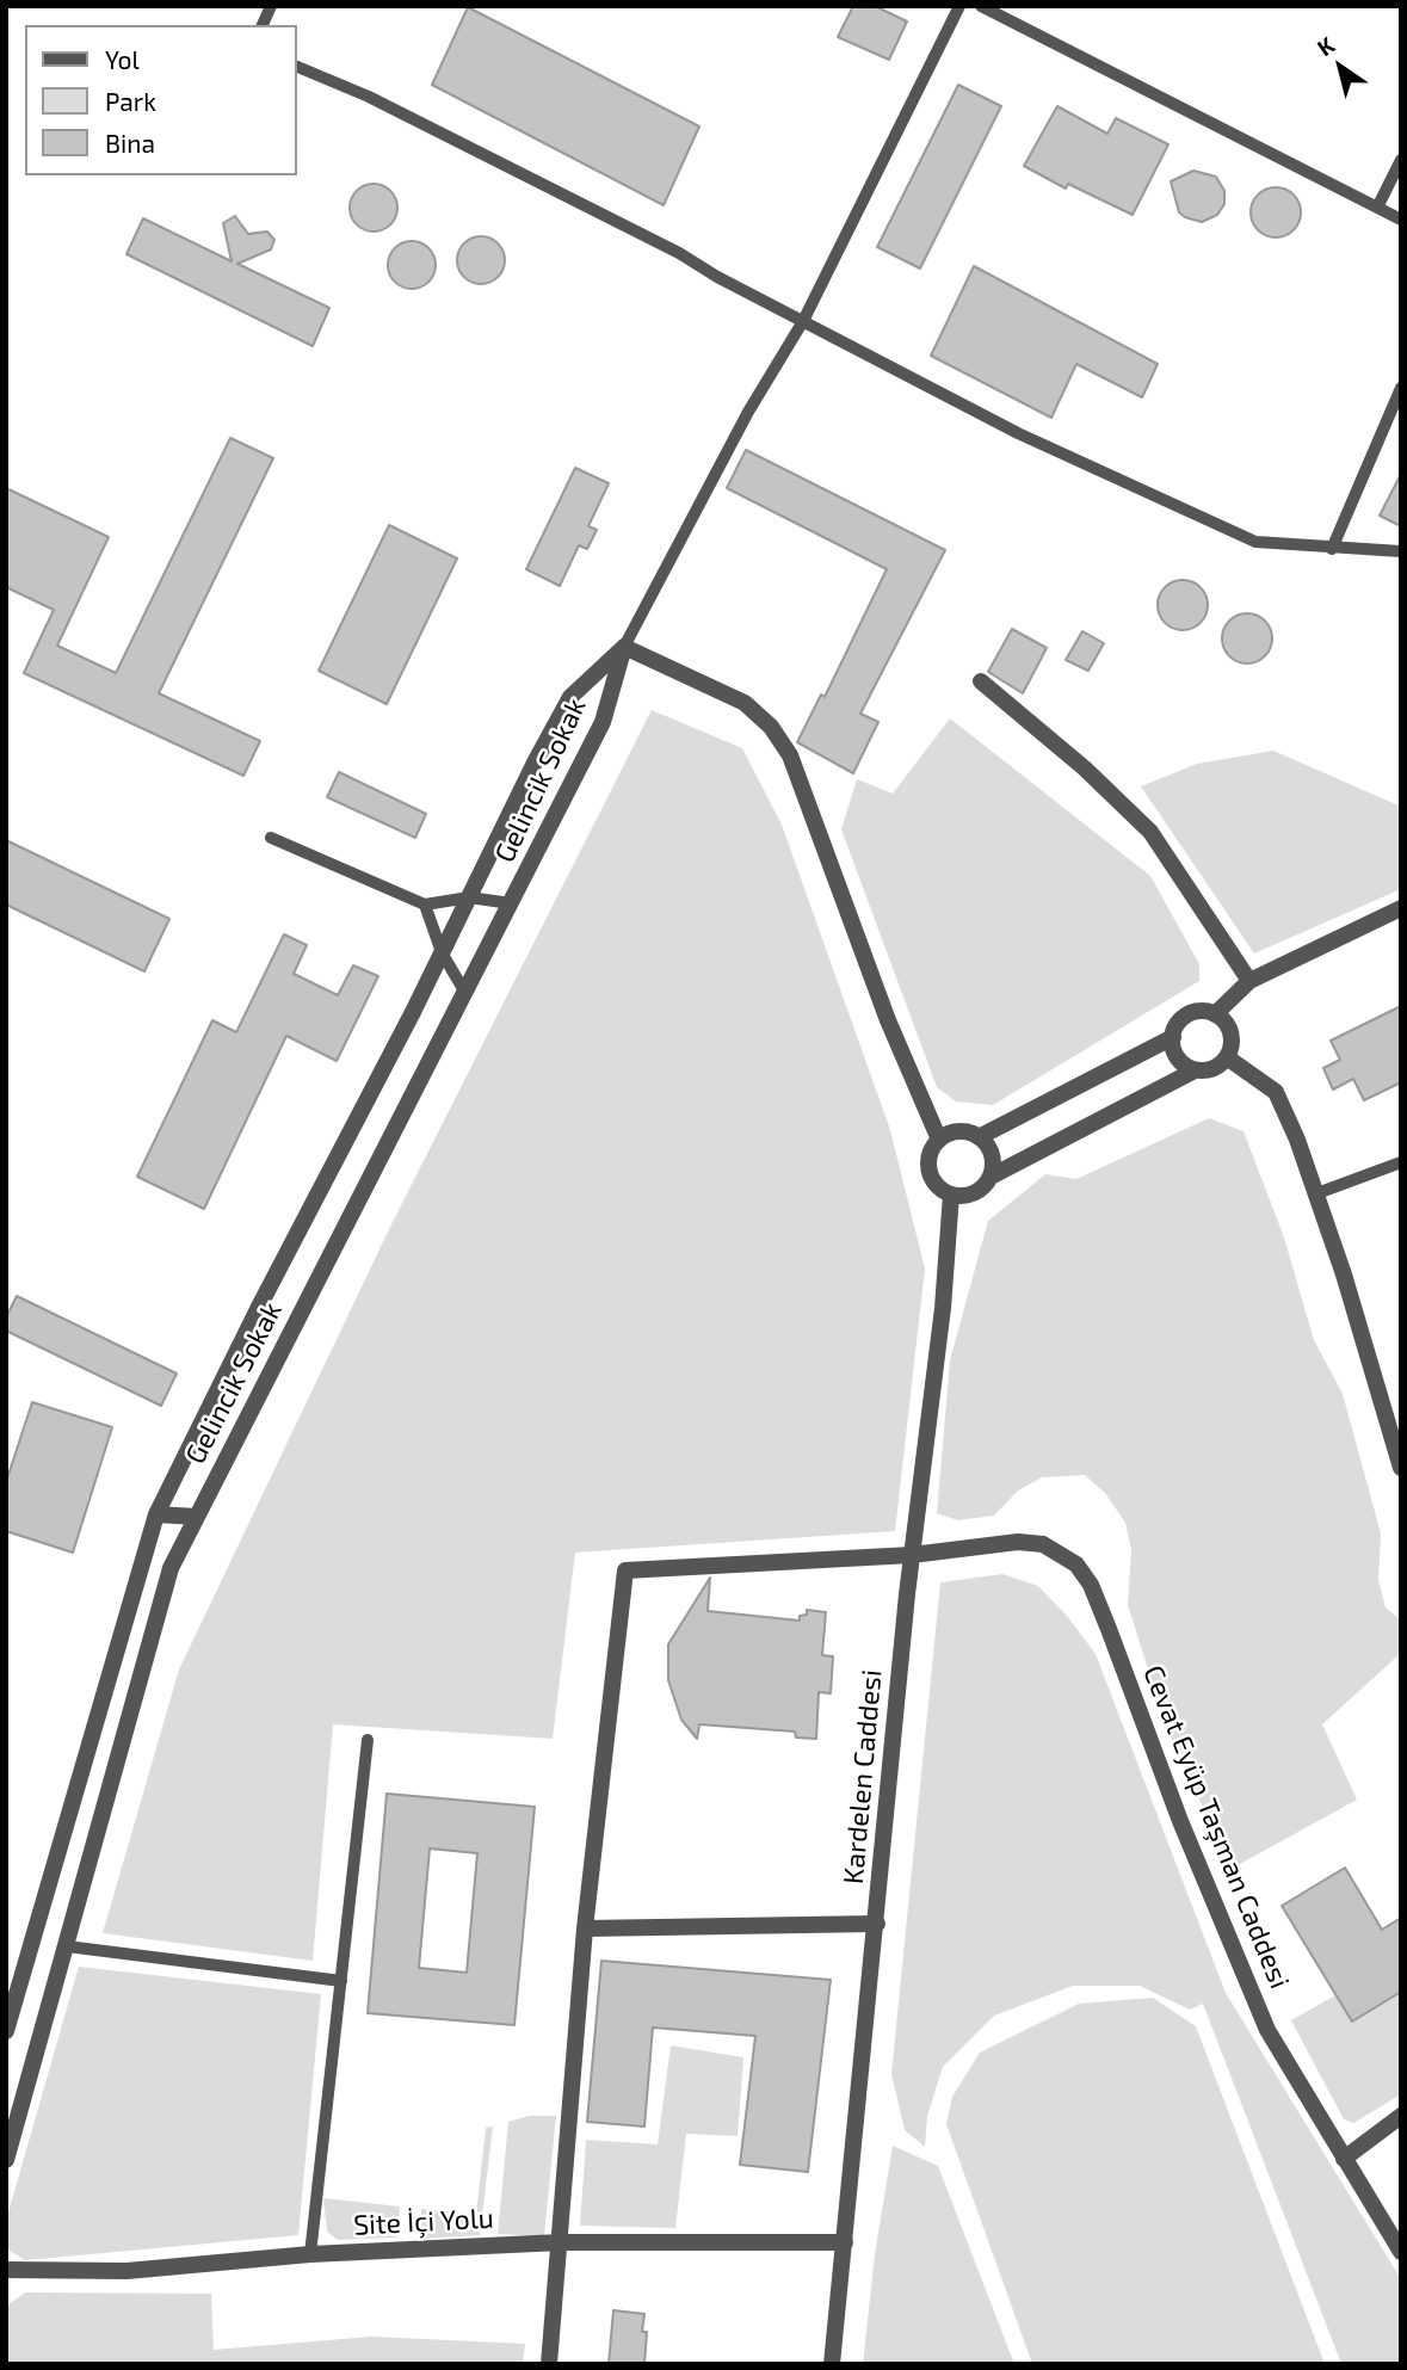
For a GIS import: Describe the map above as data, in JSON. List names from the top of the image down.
{
  "streets": {
    "street": [
      "Gelincik Sokak",
      "Kardelen Caddesi",
      "Cevat Eyüp Taşman Caddesi",
      "Site İçi Yolu"
    ]
  },
  "crossings": [
    ["Kardelen Caddesi", "Cevat Eyüp Taşman Caddesi"],
    ["Kardelen Caddesi", "Site İçi Yolu"]
  ],
  "legend": ["Yol", "Park", "Bina"],
  "north": "top left"
}
